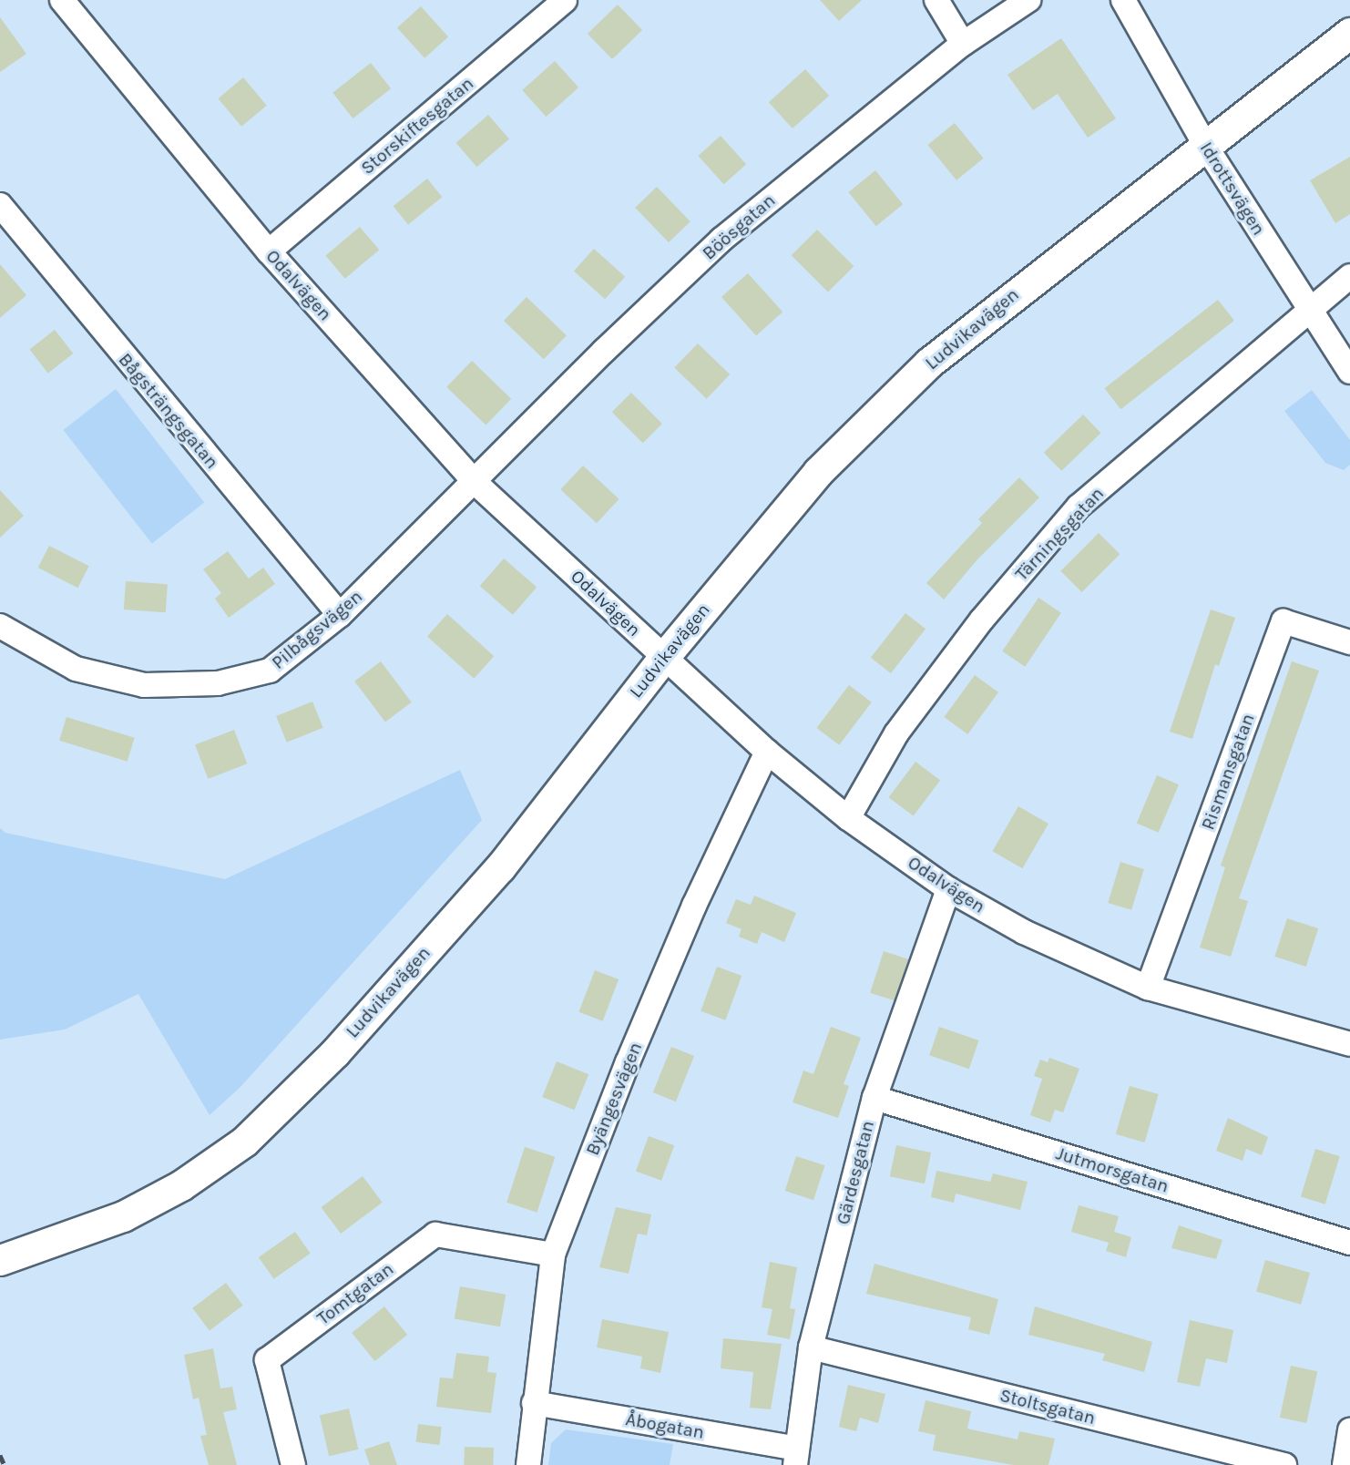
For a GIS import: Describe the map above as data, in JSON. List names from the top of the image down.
{
  "streets": {
    "street": [
      "Storskiftesgatan",
      "Idrottsvägen",
      "Böösgatan",
      "Odalvägen",
      "Ludvikavägen",
      "Bågsträngsgatan",
      "Tärningsgatan",
      "Pilbågsvägen",
      "Rismansgatan",
      "Byängesvägen",
      "Jutmorsgatan",
      "Gärdesgatan",
      "Tomtgatan",
      "Stoltsgatan",
      "Åbogatan"
    ]
  },
  "crossings": [
    ["Storskiftesgatan", "Odalvägen"],
    ["Idrottsvägen", "Ludvikavägen"],
    ["Idrottsvägen", "Tärningsgatan"],
    ["Böösgatan", "Odalvägen"],
    ["Böösgatan", "Pilbågsvägen"],
    ["Odalvägen", "Ludvikavägen"],
    ["Odalvägen", "Tärningsgatan"],
    ["Odalvägen", "Pilbågsvägen"],
    ["Odalvägen", "Rismansgatan"],
    ["Odalvägen", "Byängesvägen"],
    ["Odalvägen", "Gärdesgatan"],
    ["Bågsträngsgatan", "Pilbågsvägen"],
    ["Byängesvägen", "Tomtgatan"],
    ["Byängesvägen", "Åbogatan"],
    ["Jutmorsgatan", "Gärdesgatan"],
    ["Gärdesgatan", "Stoltsgatan"],
    ["Gärdesgatan", "Åbogatan"]
  ]
}
